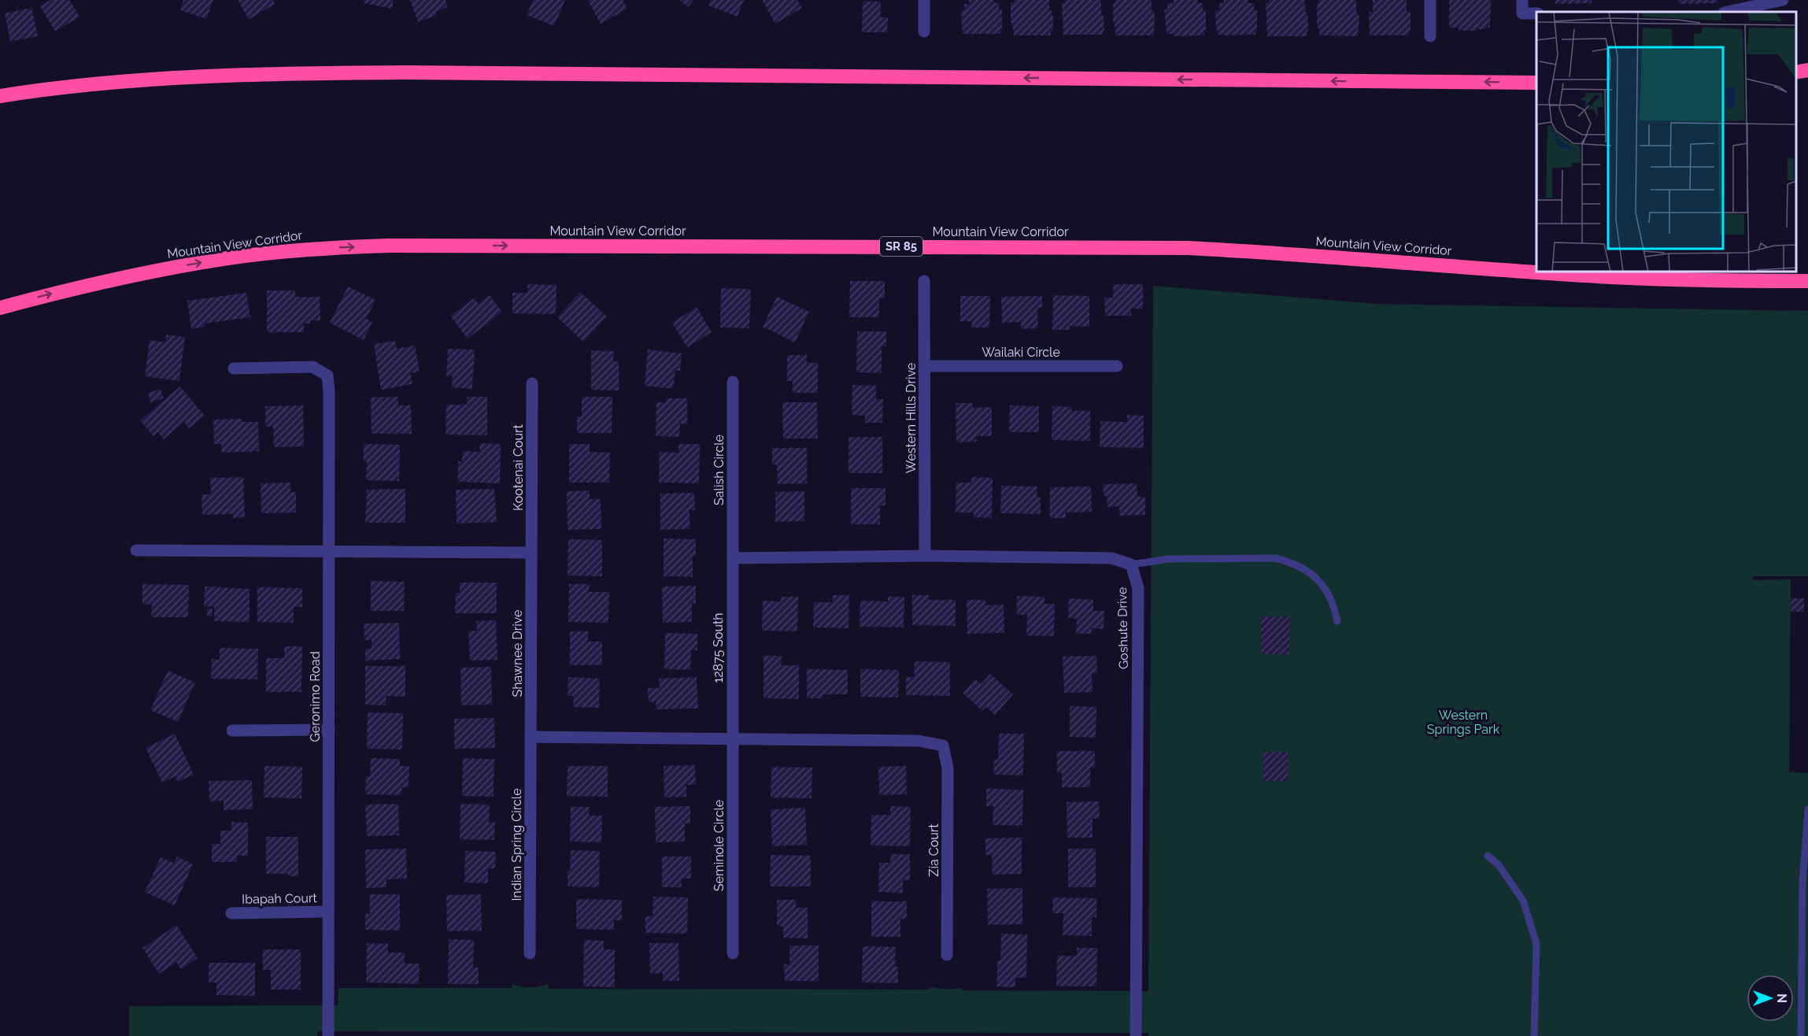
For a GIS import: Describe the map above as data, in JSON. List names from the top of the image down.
{
  "streets": {
    "highway": ["Mountain View Corridor", "SR 85"],
    "street": [
      "Wailaki Circle",
      "Western Hills Drive",
      "Kootenai Court",
      "Salish Circle",
      "Goshute Drive",
      "12875 South",
      "Shawnee Drive",
      "Geronimo Road",
      "Indian Spring Circle",
      "Seminole Circle",
      "Zia Court",
      "Ibapah Court"
    ]
  },
  "crossings": [
    ["Wailaki Circle", "Western Hills Drive"],
    ["Kootenai Court", "Shawnee Drive"],
    ["Salish Circle", "12875 South"],
    ["12875 South", "Seminole Circle"],
    ["12875 South", "Zia Court"],
    ["Shawnee Drive", "Indian Spring Circle"],
    ["Geronimo Road", "Ibapah Court"],
    ["Seminole Circle", "Zia Court"]
  ],
  "one_way": ["Mountain View Corridor"],
  "parks": ["Western Springs Park"],
  "north": "right"
}
